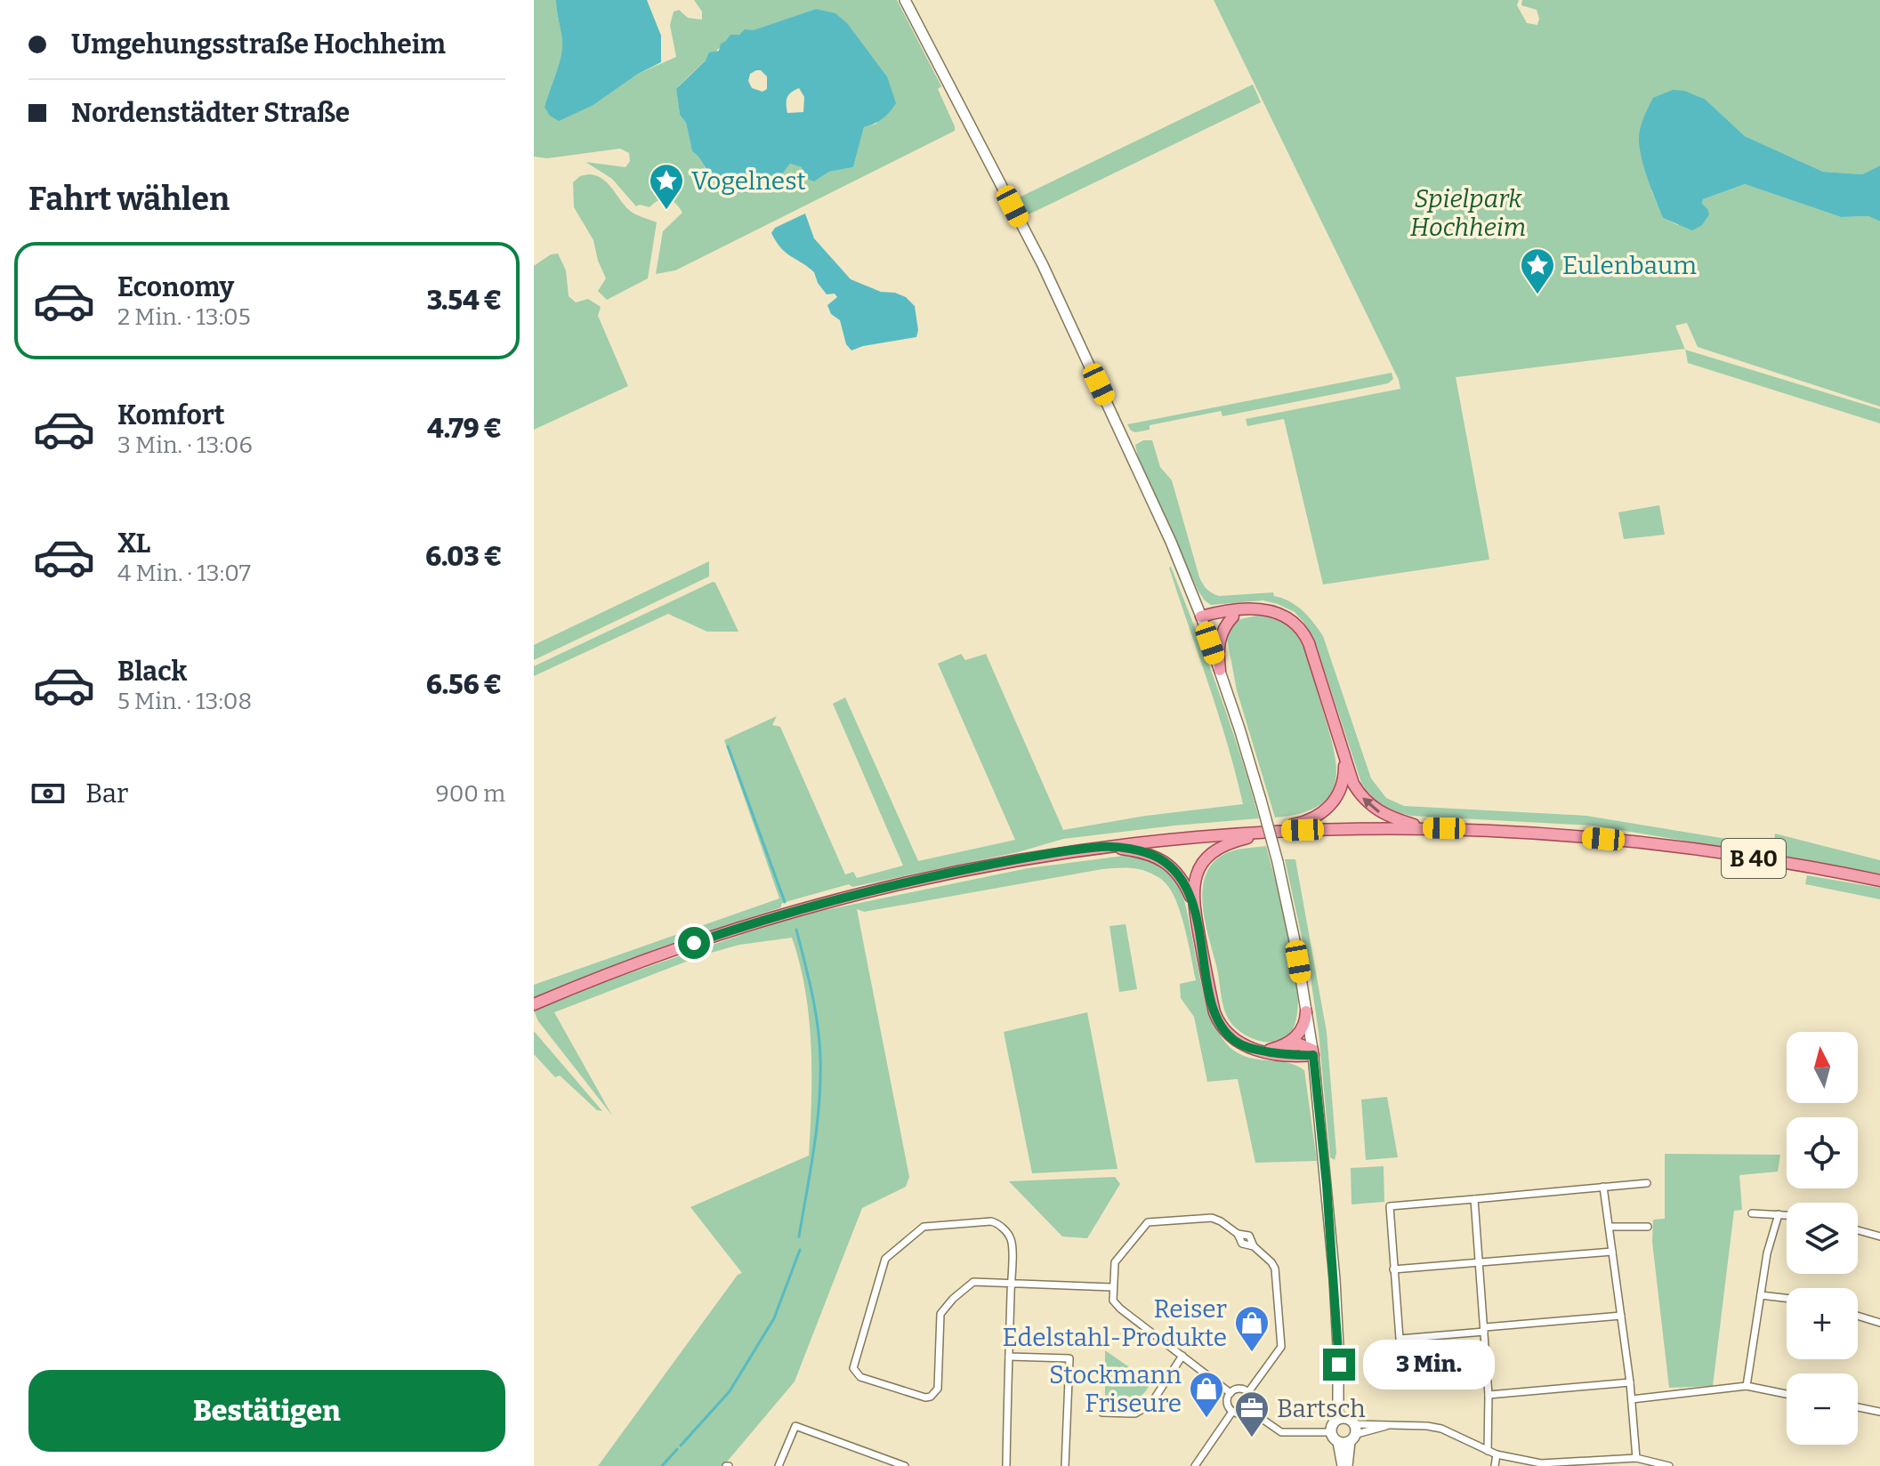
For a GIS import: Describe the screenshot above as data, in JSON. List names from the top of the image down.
{
  "streets": {
    "main road": ["B 40"]
  },
  "parks": ["Spielpark Hochheim"],
  "places": {
    "place": ["Vogelnest", "Eulenbaum"],
    "shop": ["Reiser Edelstahl-Produkte", "Stockmann Friseure"],
    "office": ["Bartsch"]
  },
  "north": "top",
  "page": {
    "banner": ["Umgehungsstraße Hochheim", "Nordenstädter Straße"],
    "heading": "Fahrt wählen",
    "list": [
      {
        "name": "Economy",
        "note": "2 Min. · 13:05",
        "value": "3.54 €"
      },
      {
        "name": "Komfort",
        "note": "3 Min. · 13:06",
        "value": "4.79 €"
      },
      {
        "name": "XL",
        "note": "4 Min. · 13:07",
        "value": "6.03 €"
      },
      {
        "name": "Black",
        "note": "5 Min. · 13:08",
        "value": "6.56 €"
      }
    ],
    "pay": ["Bar", "900 m"],
    "map_buttons": ["+", "−"],
    "bubble": "3 Min.",
    "buttons": "Bestätigen"
  }
}
